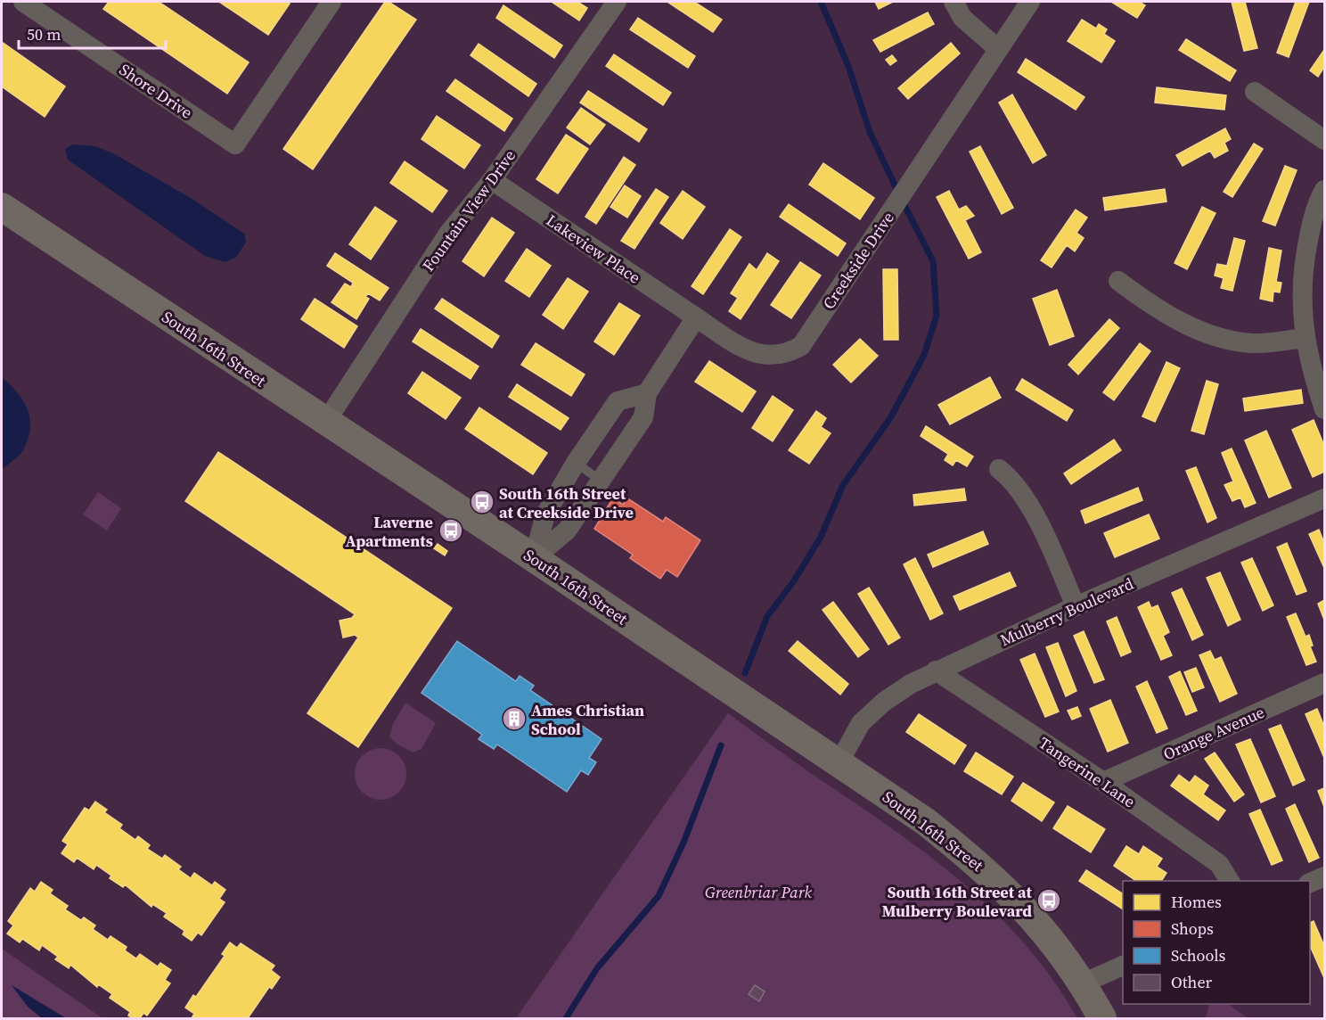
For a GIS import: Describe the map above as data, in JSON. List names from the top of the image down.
{
  "streets": {
    "main road": ["South 16th Street"],
    "street": [
      "Shore Drive",
      "Fountain View Drive",
      "Lakeview Place",
      "Creekside Drive",
      "Mulberry Boulevard",
      "Orange Avenue",
      "Tangerine Lane"
    ]
  },
  "crossings": [
    ["Fountain View Drive", "Lakeview Place"],
    ["Fountain View Drive", "South 16th Street"],
    ["Lakeview Place", "Creekside Drive"],
    ["South 16th Street", "Mulberry Boulevard"],
    ["Mulberry Boulevard", "Tangerine Lane"],
    ["Orange Avenue", "Tangerine Lane"]
  ],
  "parks": ["Greenbriar Park"],
  "places": {
    "bus stop": ["South 16th Street at Creekside Drive", "Laverne Apartments", "South 16th Street at Mulberry Boulevard"],
    "building": ["Ames Christian School"]
  },
  "legend": [
    "Homes",
    "Shops",
    "Schools",
    "Other"
  ],
  "scale_bar": "50 m"
}
